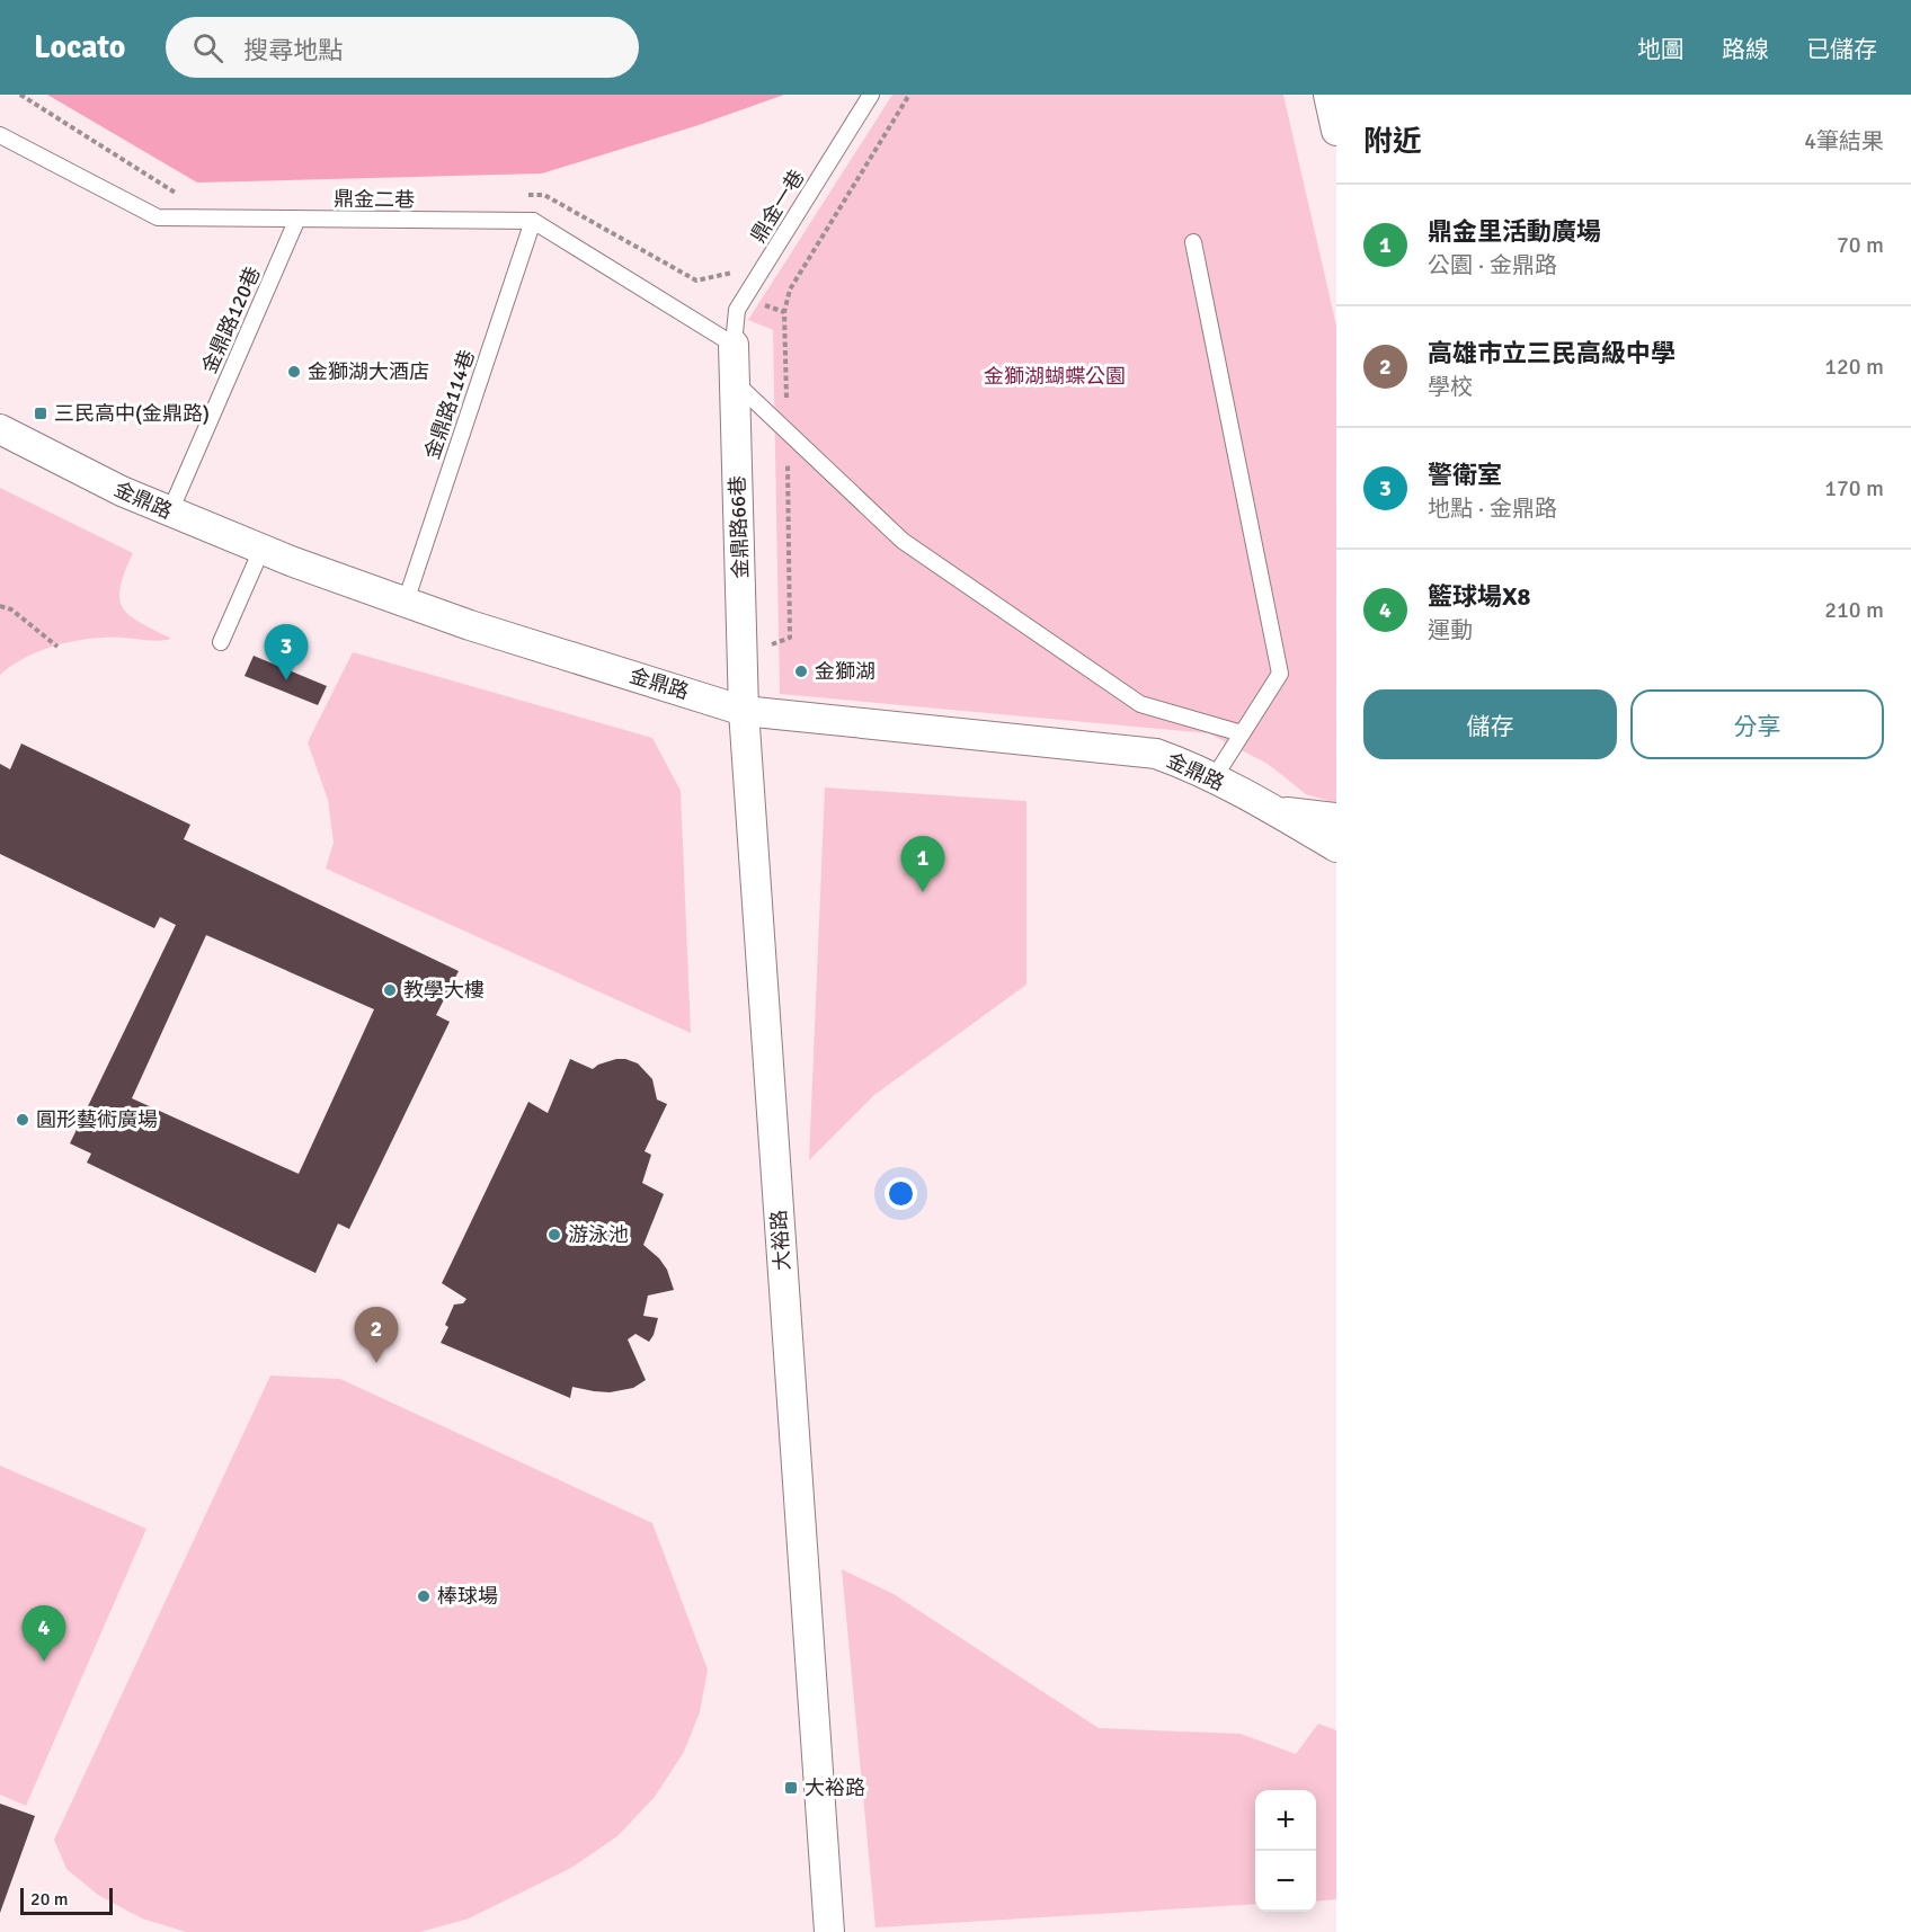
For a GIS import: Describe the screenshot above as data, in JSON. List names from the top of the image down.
{
  "streets": {
    "street": ["金鼎路", "金鼎路66巷", "大裕路"],
    "lane": [
      "鼎金二巷",
      "鼎金一巷",
      "金鼎路120巷",
      "金鼎路114巷"
    ]
  },
  "crossings": [
    ["鼎金二巷", "金鼎路120巷"],
    ["鼎金二巷", "金鼎路114巷"],
    ["鼎金一巷", "金鼎路66巷"],
    ["金鼎路120巷", "金鼎路"],
    ["金鼎路114巷", "金鼎路"],
    ["金鼎路", "金鼎路66巷"],
    ["金鼎路", "大裕路"],
    ["金鼎路66巷", "大裕路"]
  ],
  "parks": ["金獅湖蝴蝶公園"],
  "places": {
    "other": [
      "金獅湖大酒店",
      "金獅湖",
      "教學大樓",
      "圓形藝術廣場",
      "游泳池",
      "棒球場"
    ],
    "transit": ["三民高中(金鼎路)", "大裕路"]
  },
  "scale_bar": "20 m",
  "page": {
    "header": "Locato",
    "search": "搜尋地點",
    "nav": ["地圖", "路線", "已儲存"],
    "heading": ["附近", "4筆結果"],
    "list": [
      {
        "mark": "1",
        "name": "鼎金里活動廣場",
        "note": "公園 · 金鼎路",
        "value": "70 m"
      },
      {
        "mark": "2",
        "name": "高雄市立三民高級中學",
        "note": "學校",
        "value": "120 m"
      },
      {
        "mark": "3",
        "name": "警衛室",
        "note": "地點 · 金鼎路",
        "value": "170 m"
      },
      {
        "mark": "4",
        "name": "籃球場X8",
        "note": "運動",
        "value": "210 m"
      }
    ],
    "pins": [
      "3",
      "1",
      "2",
      "4"
    ],
    "buttons": ["儲存", "分享"],
    "map_buttons": ["+", "−"],
    "scale": "20 m"
  }
}
